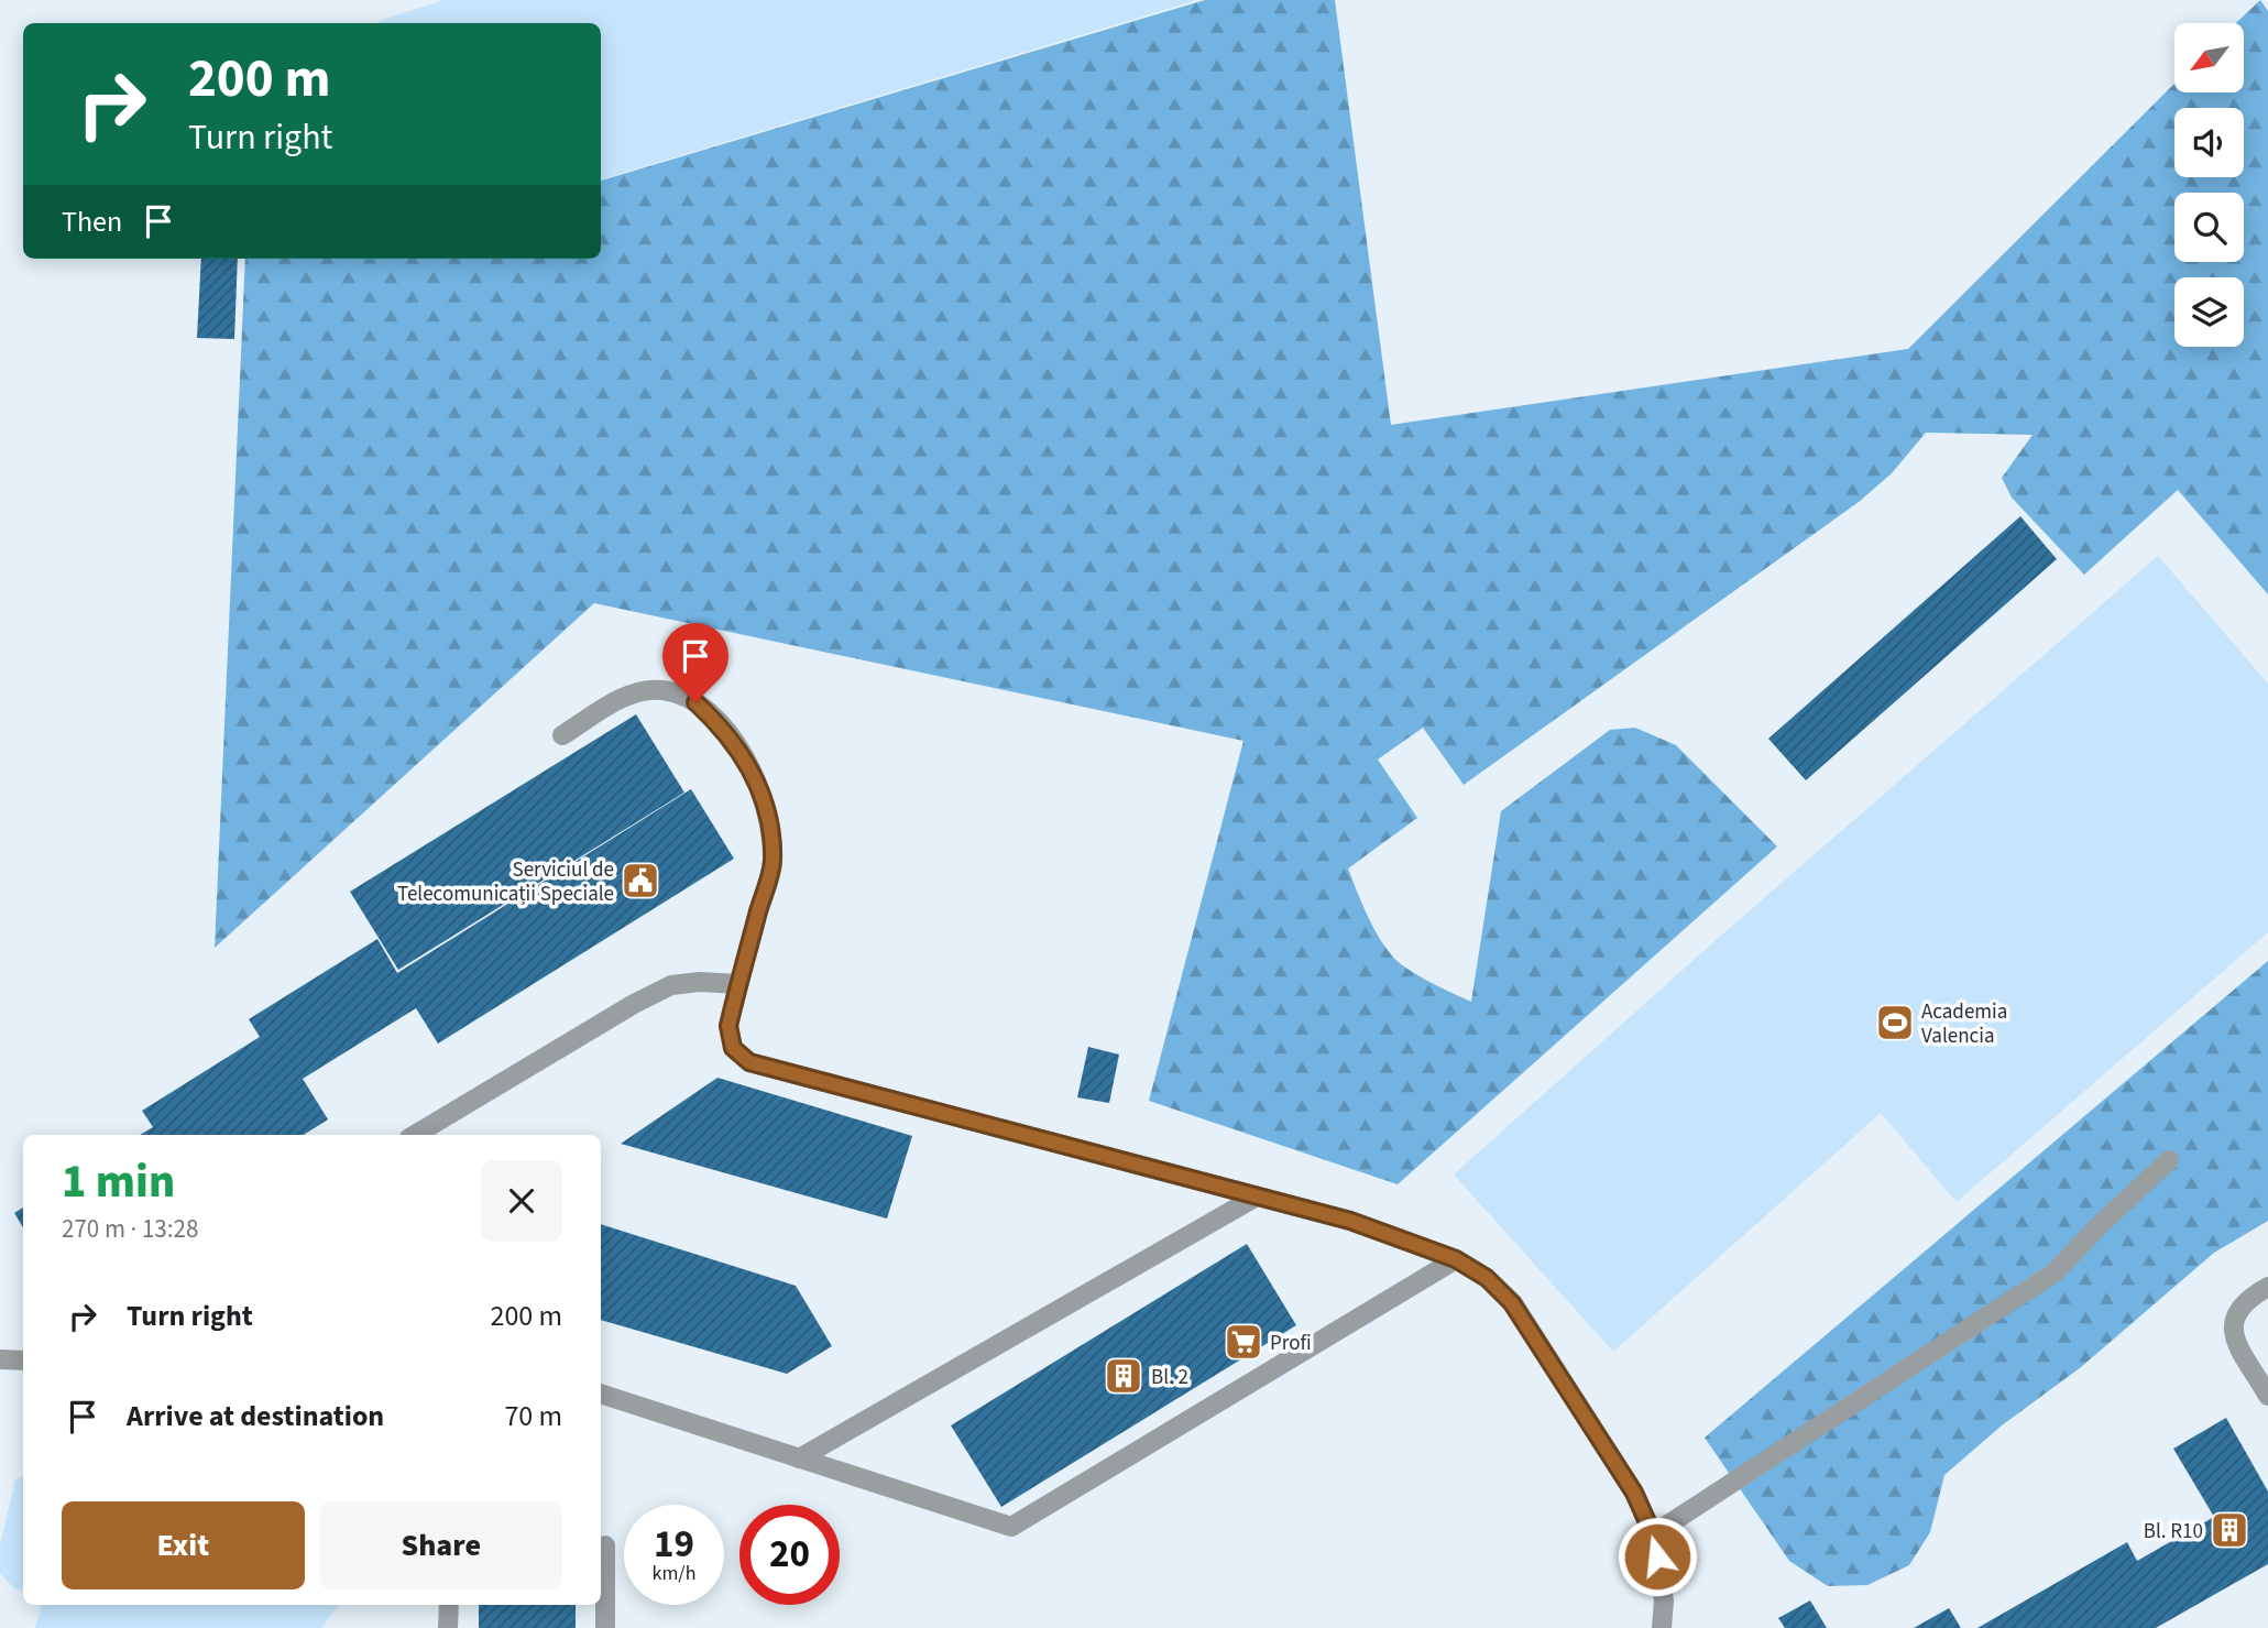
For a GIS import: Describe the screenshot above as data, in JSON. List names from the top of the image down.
{
  "places": {
    "public building": ["Serviciul de Telecomunicații Speciale"],
    "sports": ["Academia Valencia"],
    "supermarket": ["Profi"],
    "building": ["Bl. 2", "Bl. R10"]
  },
  "north": "bottom left",
  "page": {
    "turn": ["200 m", "Turn right"],
    "then": "Then",
    "heading": ["1 min", "270 m · 13:28"],
    "list": [
      {
        "name": "Turn right",
        "value": "200 m"
      },
      {
        "name": "Arrive at destination",
        "value": "70 m"
      }
    ],
    "buttons": ["Exit", "Share"],
    "speed": "19 km/h",
    "limit": "20"
  }
}
